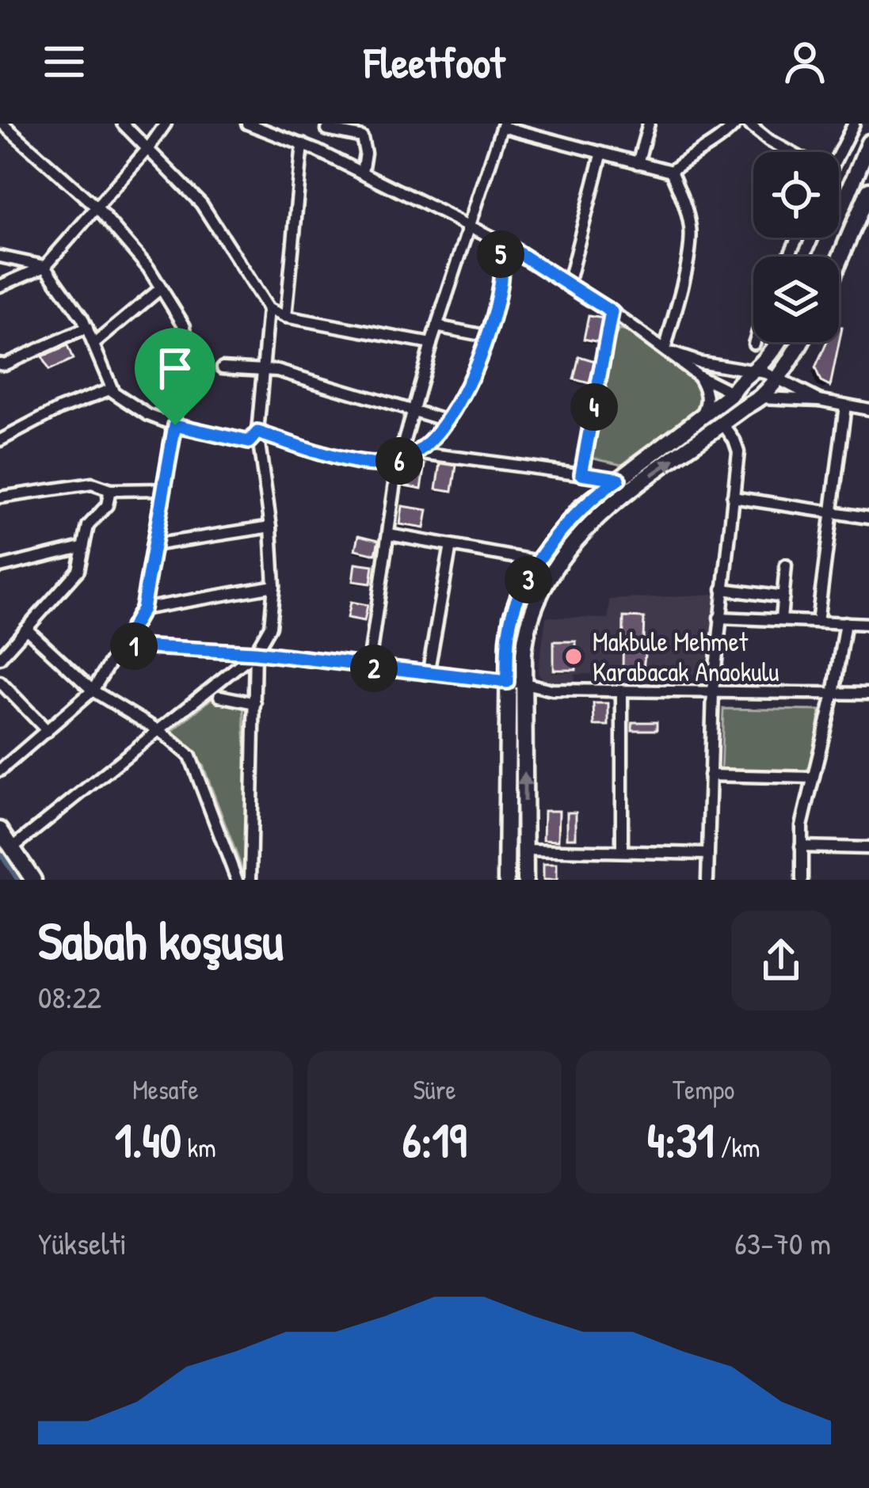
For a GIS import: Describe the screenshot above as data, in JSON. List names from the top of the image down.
{
  "places": ["Makbule Mehmet Karabacak Anaokulu"],
  "page": {
    "header": "Fleetfoot",
    "pins": [
      "5",
      "4",
      "6",
      "3",
      "1",
      "2"
    ],
    "heading": ["Sabah koşusu", "08:22"],
    "stats": [
      ["Mesafe", "1.40 km"],
      ["Süre", "6:19"],
      ["Tempo", "4:31 /km"]
    ],
    "chart": ["Yükselti", "63–70 m"]
  }
}
